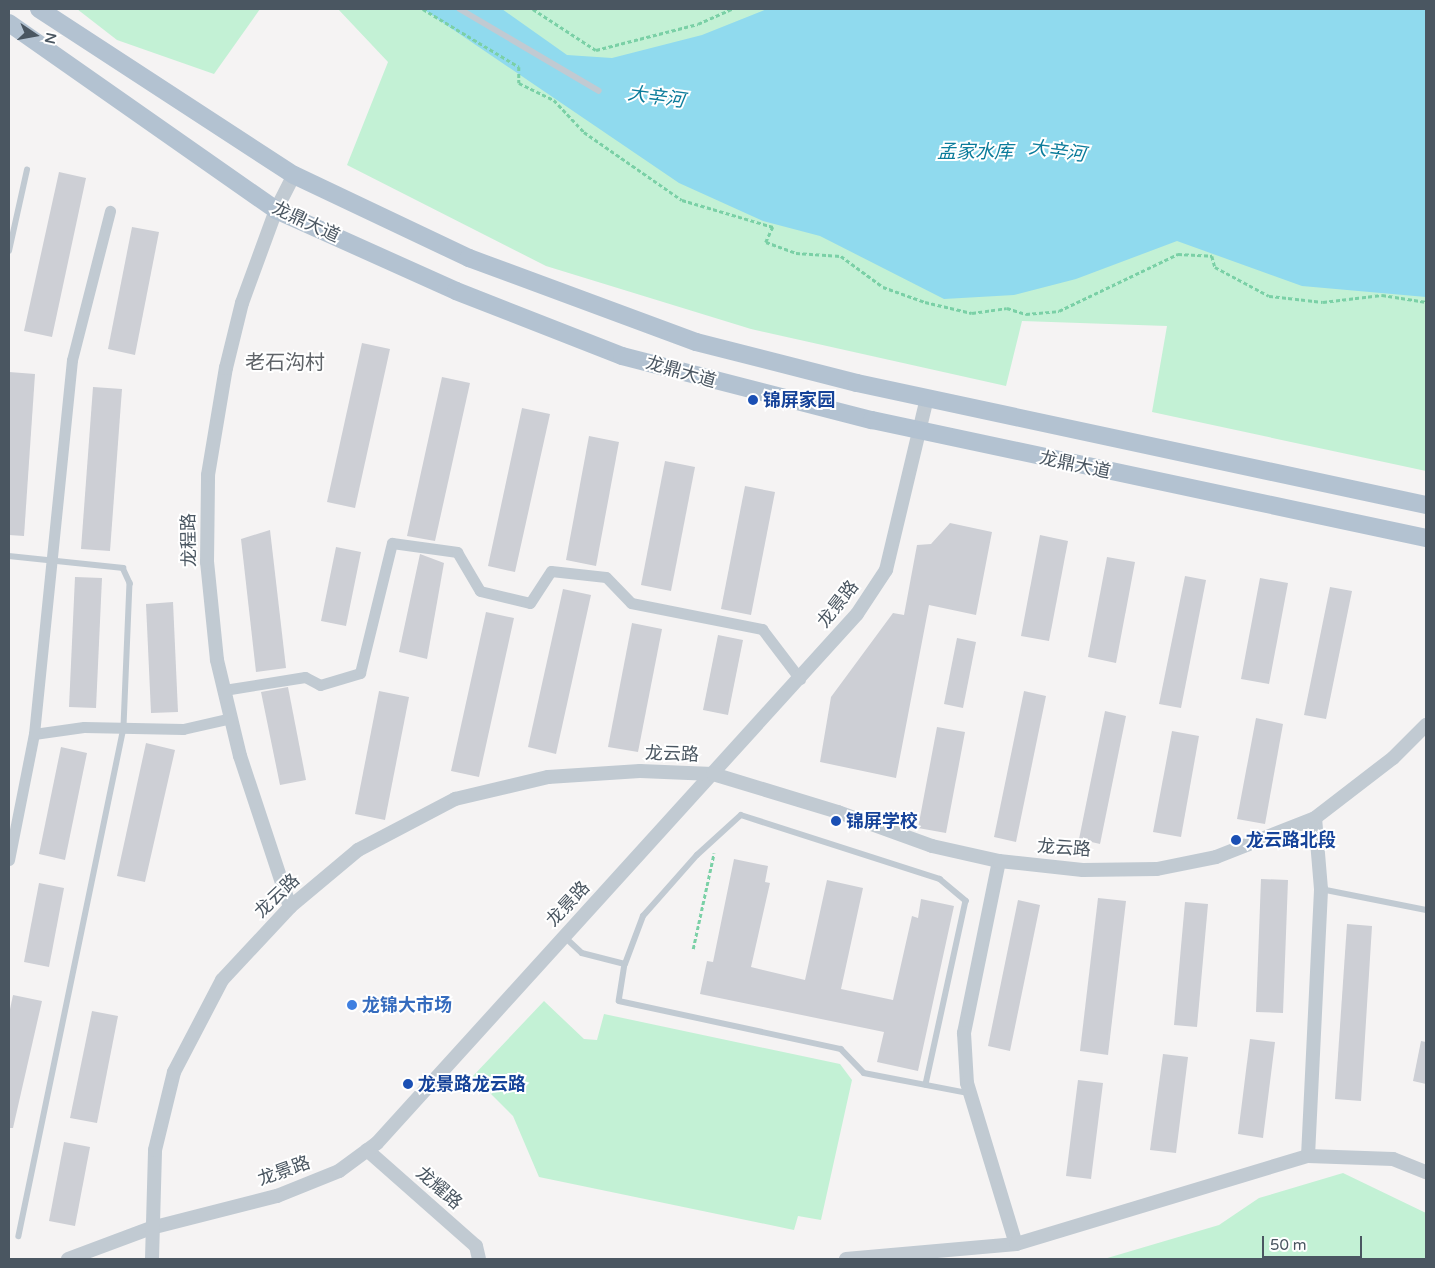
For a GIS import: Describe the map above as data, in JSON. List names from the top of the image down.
{
  "streets": {
    "main road": ["龙鼎大道"],
    "street": [
      "龙程路",
      "龙景路",
      "龙云路",
      "龙耀路"
    ]
  },
  "crossings": [
    ["龙鼎大道", "龙程路"],
    ["龙鼎大道", "龙景路"],
    ["龙程路", "龙云路"],
    ["龙景路", "龙云路"],
    ["龙景路", "龙耀路"]
  ],
  "districts": ["老石沟村"],
  "water": ["大辛河", "孟家水库"],
  "places": [
    "锦屏家园",
    "锦屏学校",
    "龙云路北段",
    "龙锦大市场",
    "龙景路龙云路"
  ],
  "scale_bar": "50 m",
  "north": "right"
}
